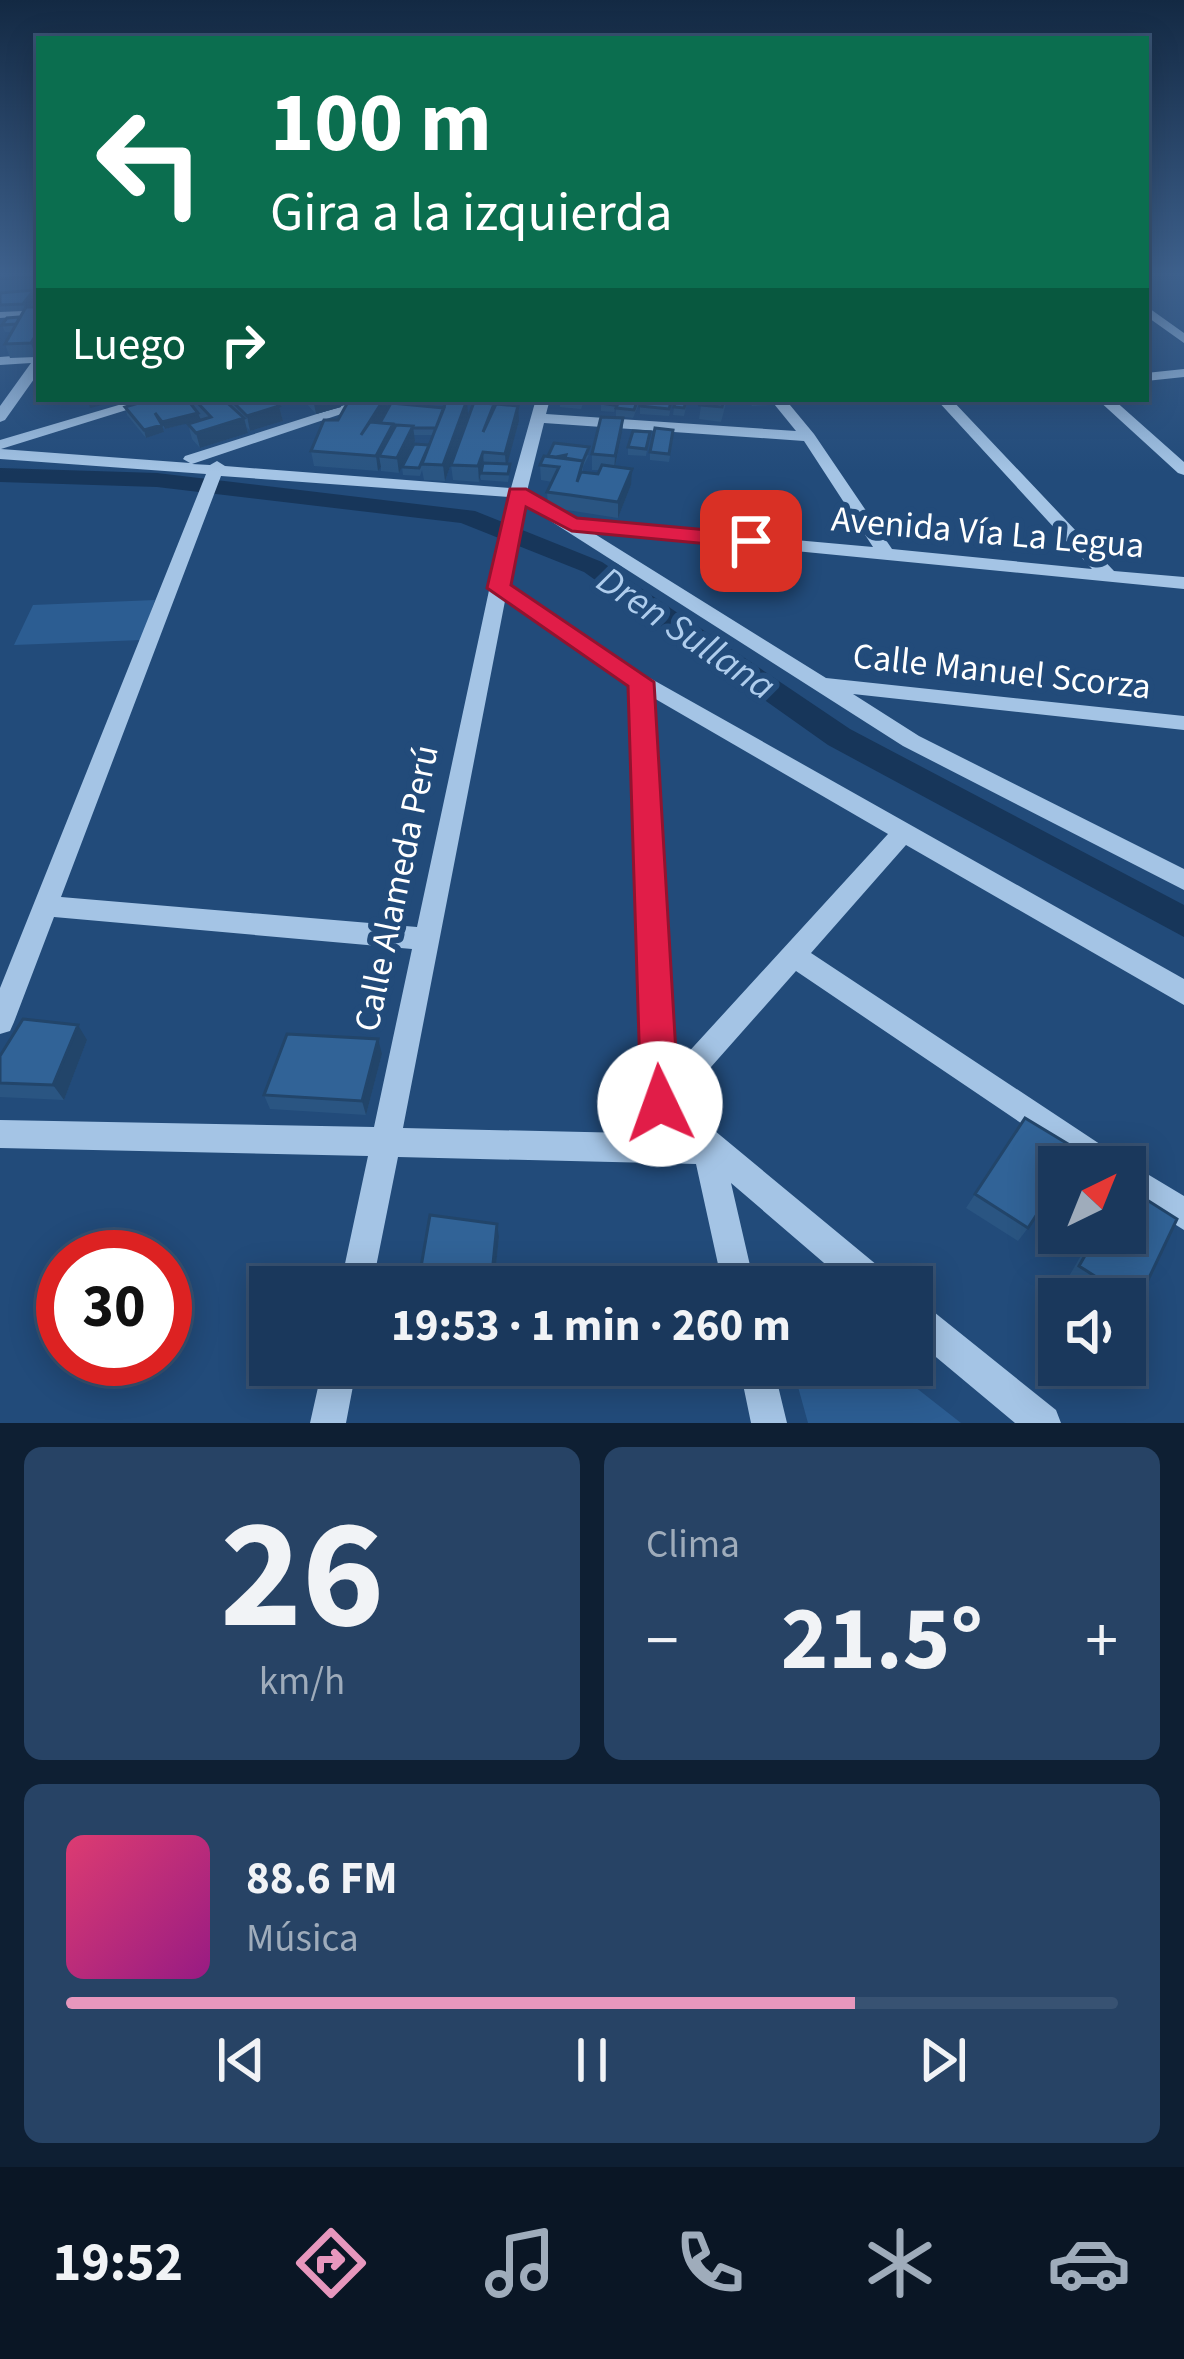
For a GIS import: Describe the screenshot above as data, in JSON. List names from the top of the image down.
{
  "streets": {
    "street": ["Avenida Vía La Legua", "Calle Manuel Scorza", "Calle Alameda Perú"]
  },
  "water": ["Dren Sullana"],
  "north": "top right",
  "page": {
    "turn": ["100 m", "Gira a la izquierda"],
    "then": "Luego",
    "limit": "30",
    "trip": "19:53 · 1 min · 260 m",
    "tile": [
      ["26", "km/h"],
      "Clima"
    ],
    "heat": ["−", "21.5°", "+"],
    "song": ["88.6 FM", "Música"],
    "tabs": "19:52"
  }
}
